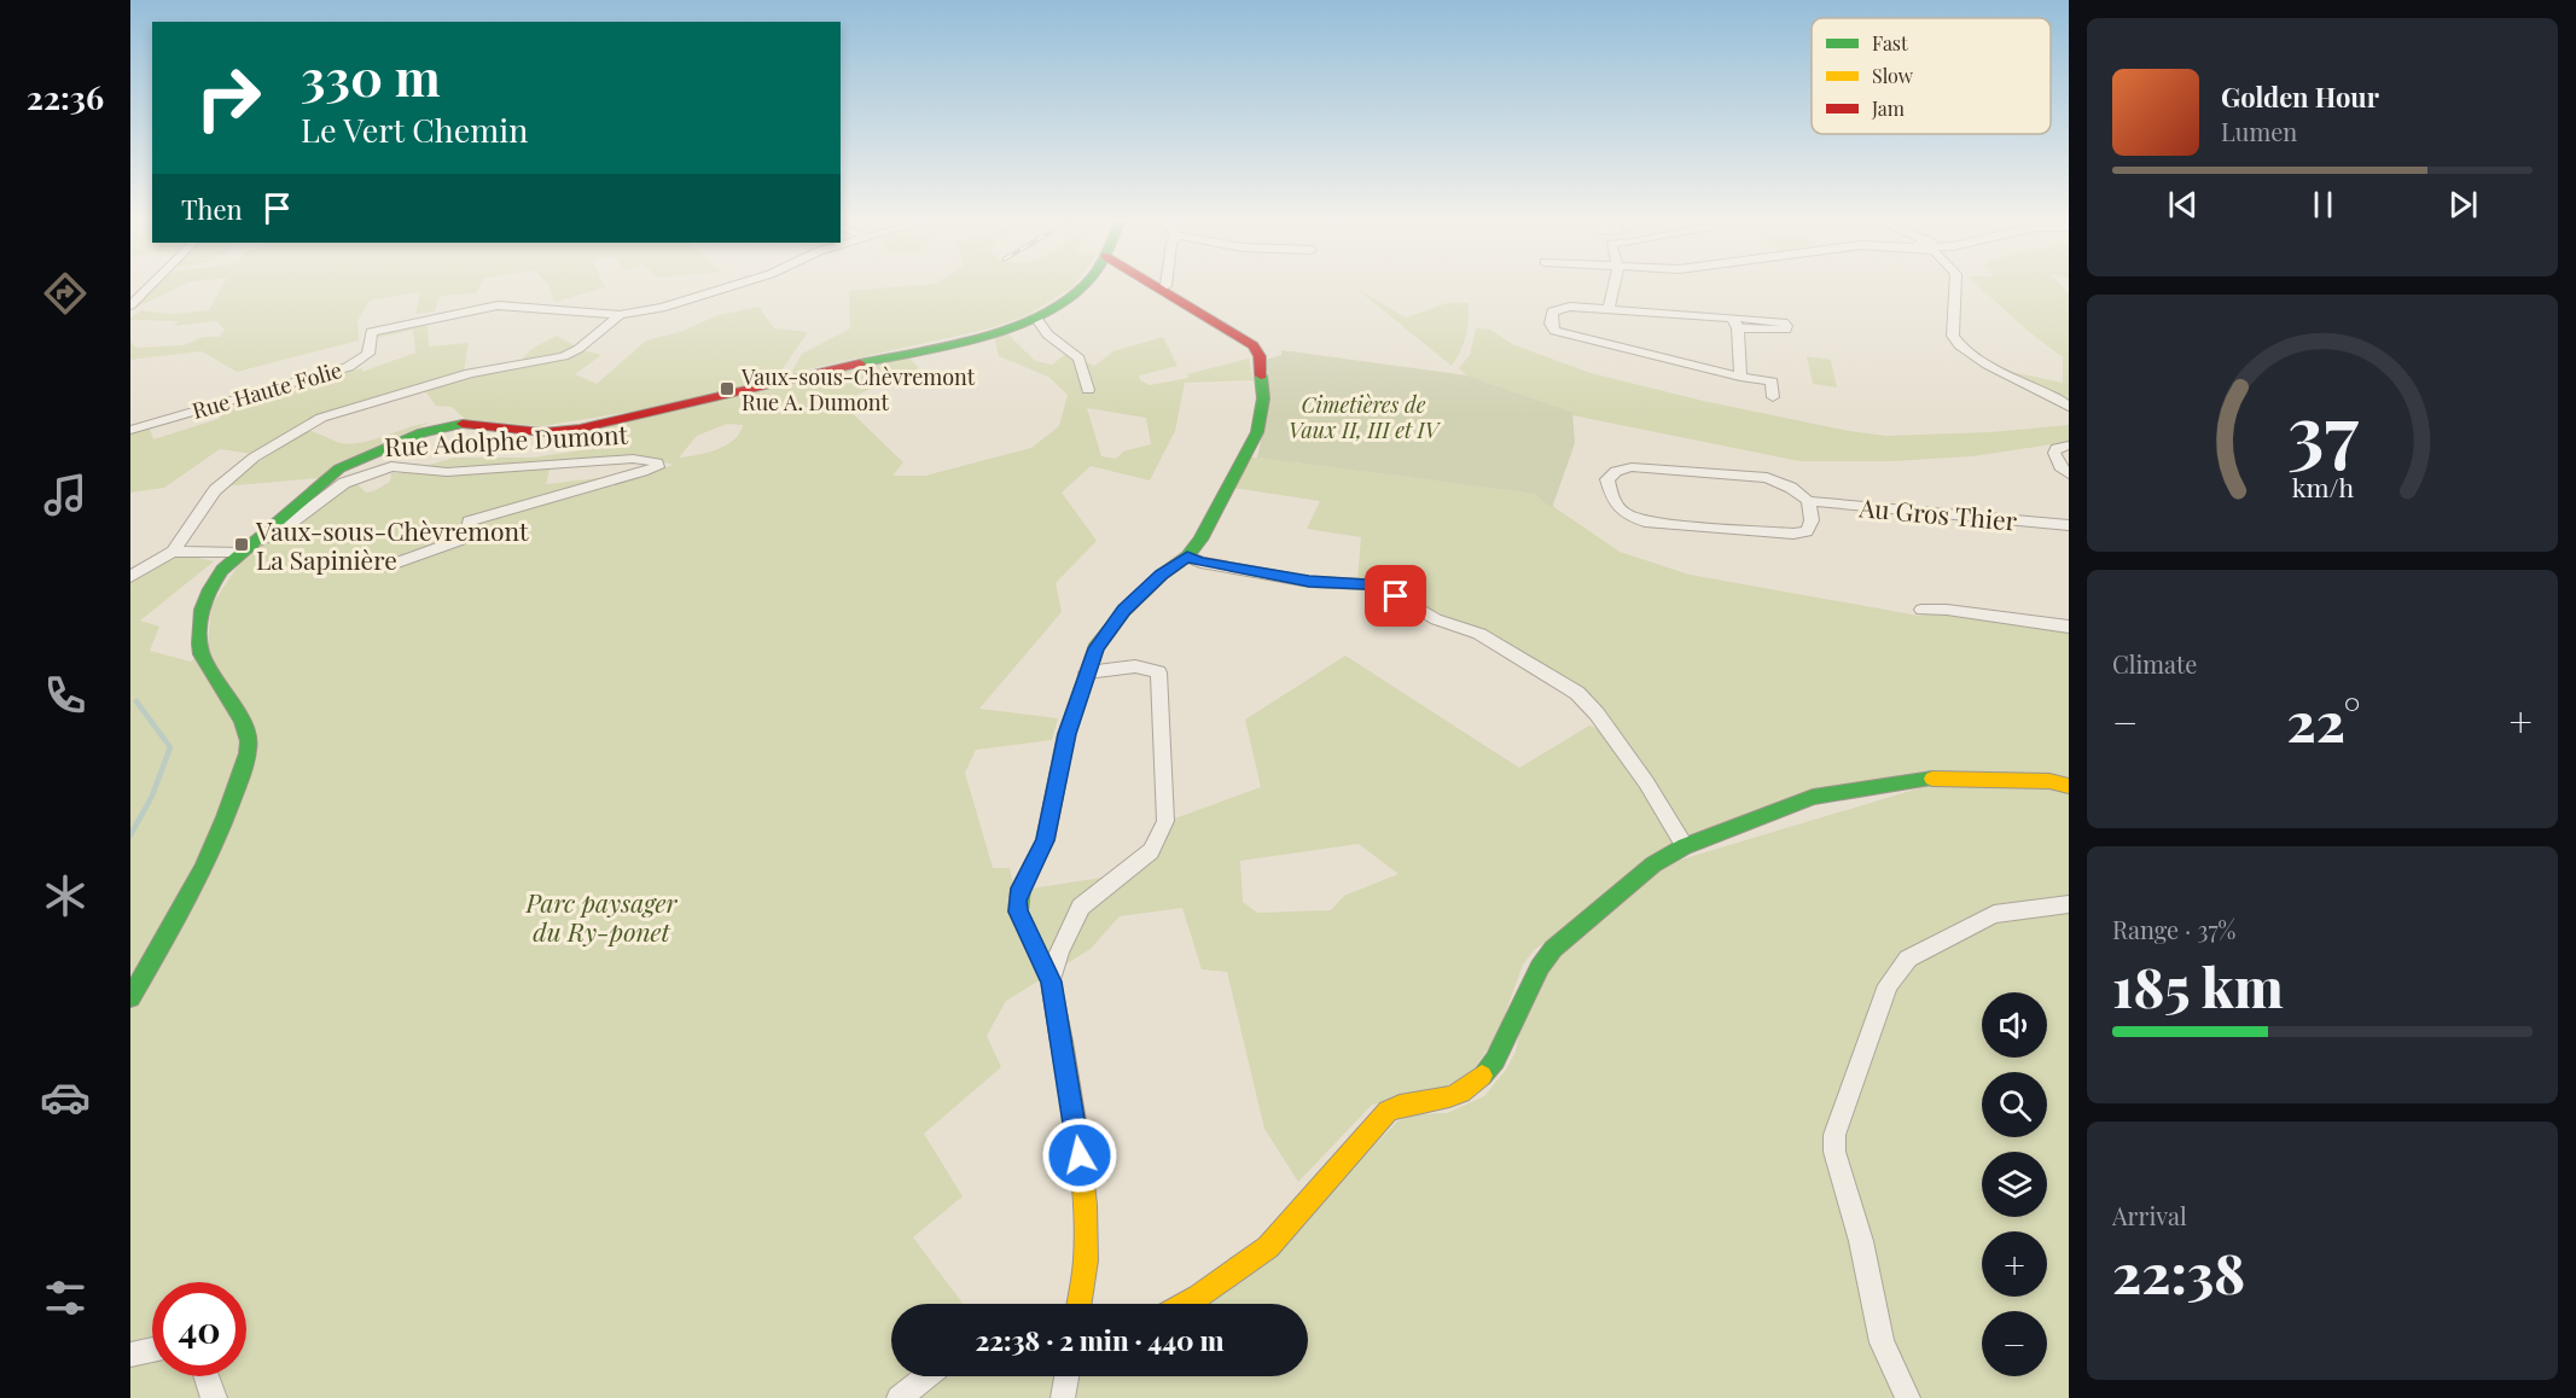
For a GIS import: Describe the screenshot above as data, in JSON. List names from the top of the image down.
{
  "streets": {
    "street": ["Rue Haute Folie", "Rue Adolphe Dumont", "Au Gros Thier"]
  },
  "parks": ["Cimetières de Vaux II, III et IV", "Parc paysager du Ry-ponet"],
  "places": {
    "transit": ["Vaux-sous-Chèvremont Rue A. Dumont", "Vaux-sous-Chèvremont La Sapinière"]
  },
  "legend": ["Fast", "Slow", "Jam"],
  "page": {
    "tabs": "22:36",
    "turn": ["330 m", "Le Vert Chemin"],
    "song": ["Golden Hour", "Lumen"],
    "then": "Then",
    "tile": [
      "Climate",
      ["Range · 37%", "185 km"],
      ["Arrival", "22:38"]
    ],
    "heat": ["−", "22°", "+"],
    "map_buttons": ["+", "−"],
    "limit": "40",
    "trip": "22:38 · 2 min · 440 m",
    "gauge": ["37", "km/h"]
  }
}
